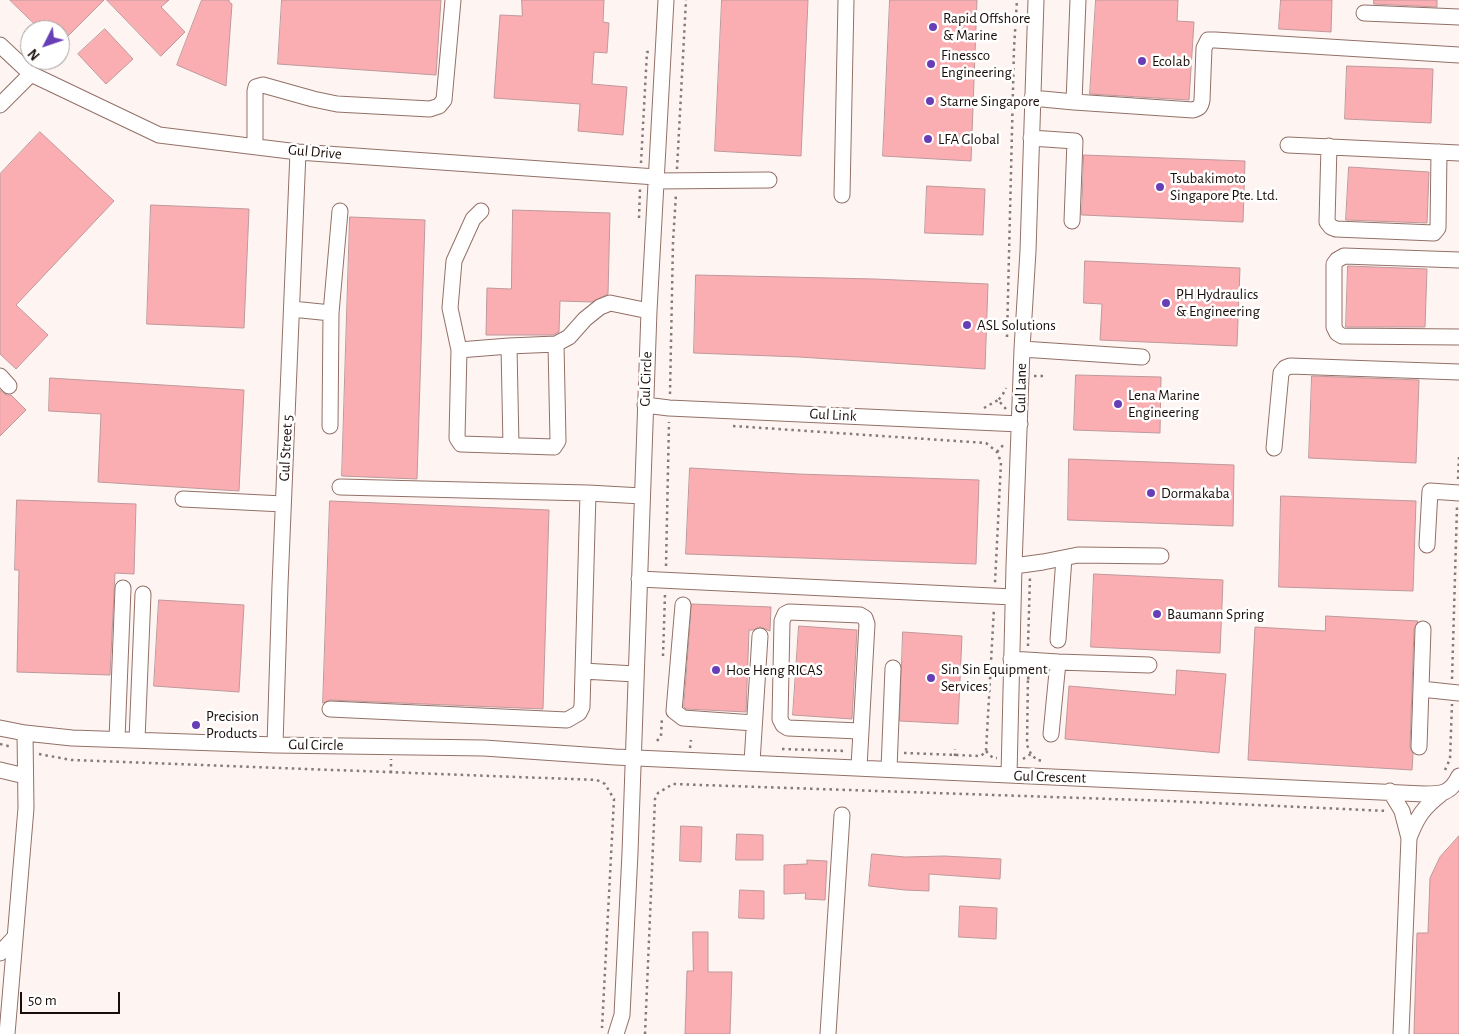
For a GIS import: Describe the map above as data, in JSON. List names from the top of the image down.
{
  "streets": {
    "street": [
      "Gul Drive",
      "Gul Circle",
      "Gul Lane",
      "Gul Link",
      "Gul Street 5",
      "Gul Crescent"
    ]
  },
  "crossings": [
    ["Gul Drive", "Gul Circle"],
    ["Gul Drive", "Gul Street 5"],
    ["Gul Circle", "Gul Link"],
    ["Gul Circle", "Gul Street 5"],
    ["Gul Circle", "Gul Crescent"],
    ["Gul Lane", "Gul Link"],
    ["Gul Lane", "Gul Crescent"]
  ],
  "places": [
    "Rapid Offshore & Marine",
    "Ecolab",
    "Finessco Engineering",
    "Starne Singapore",
    "LFA Global",
    "Tsubakimoto Singapore Pte. Ltd.",
    "PH Hydraulics & Engineering",
    "ASL Solutions",
    "Lena Marine Engineering",
    "Dormakaba",
    "Baumann Spring",
    "Hoe Heng RICAS",
    "Sin Sin Equipment Services",
    "Precision Products"
  ],
  "scale_bar": "50 m",
  "north": "bottom left"
}
